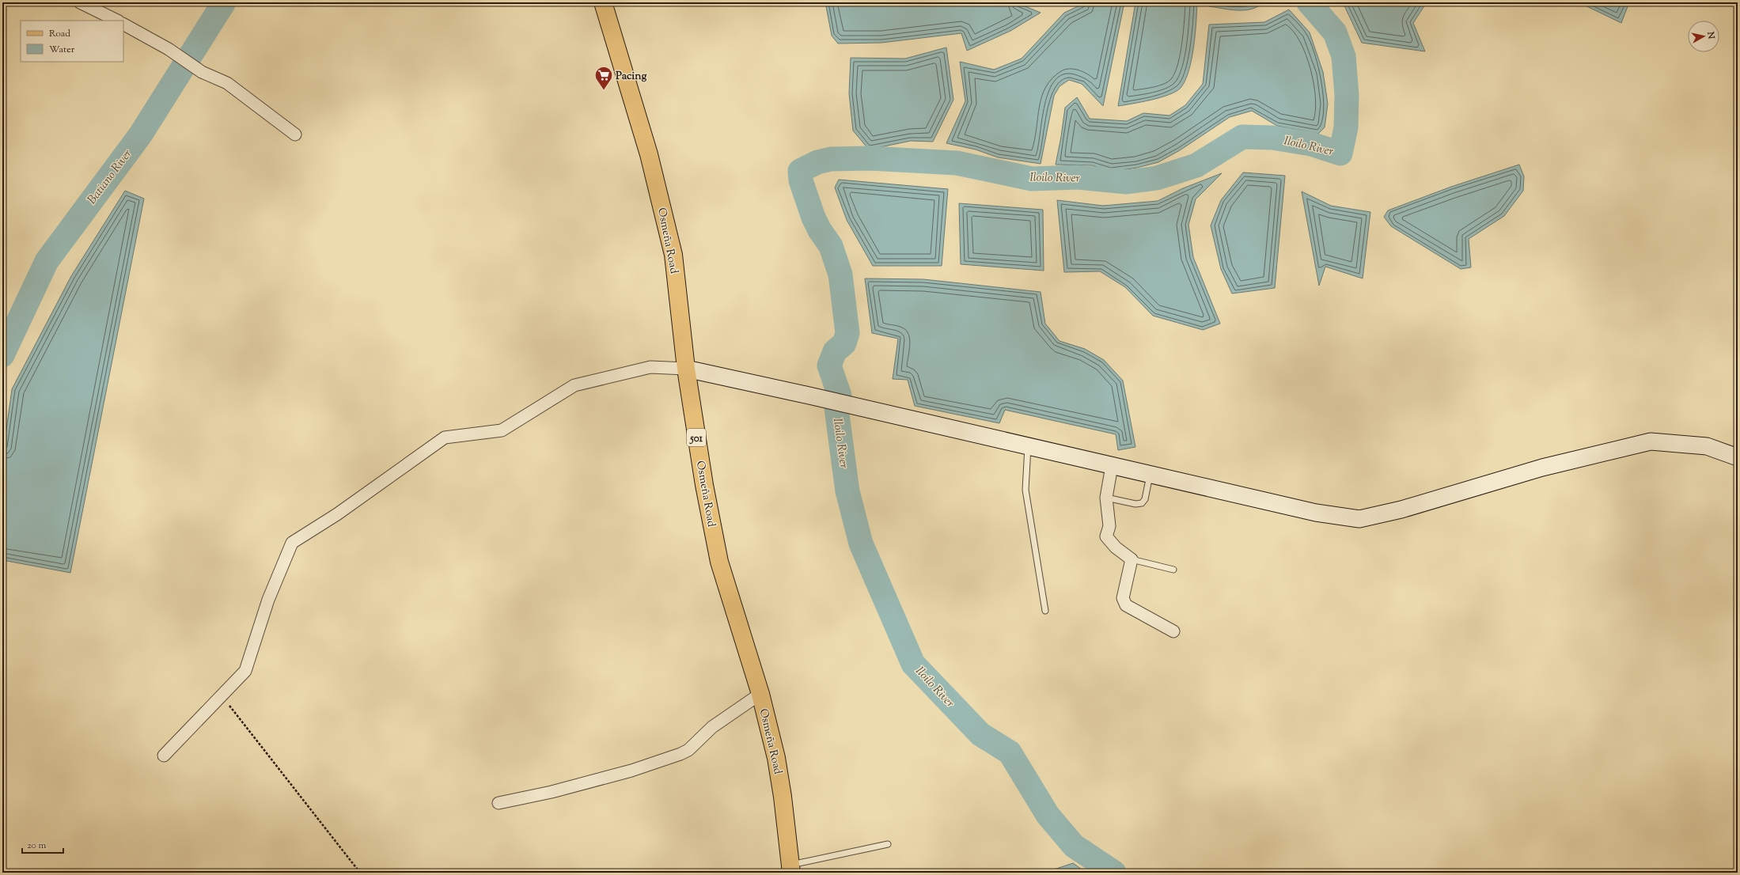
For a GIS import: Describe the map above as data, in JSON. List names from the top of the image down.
{
  "streets": {
    "main road": ["Osmeña Road", "501"]
  },
  "water": ["Iloilo River", "Batiano River"],
  "places": {
    "supermarket": ["Pacing"]
  },
  "legend": ["Road", "Water"],
  "scale_bar": "20 m",
  "north": "right"
}
